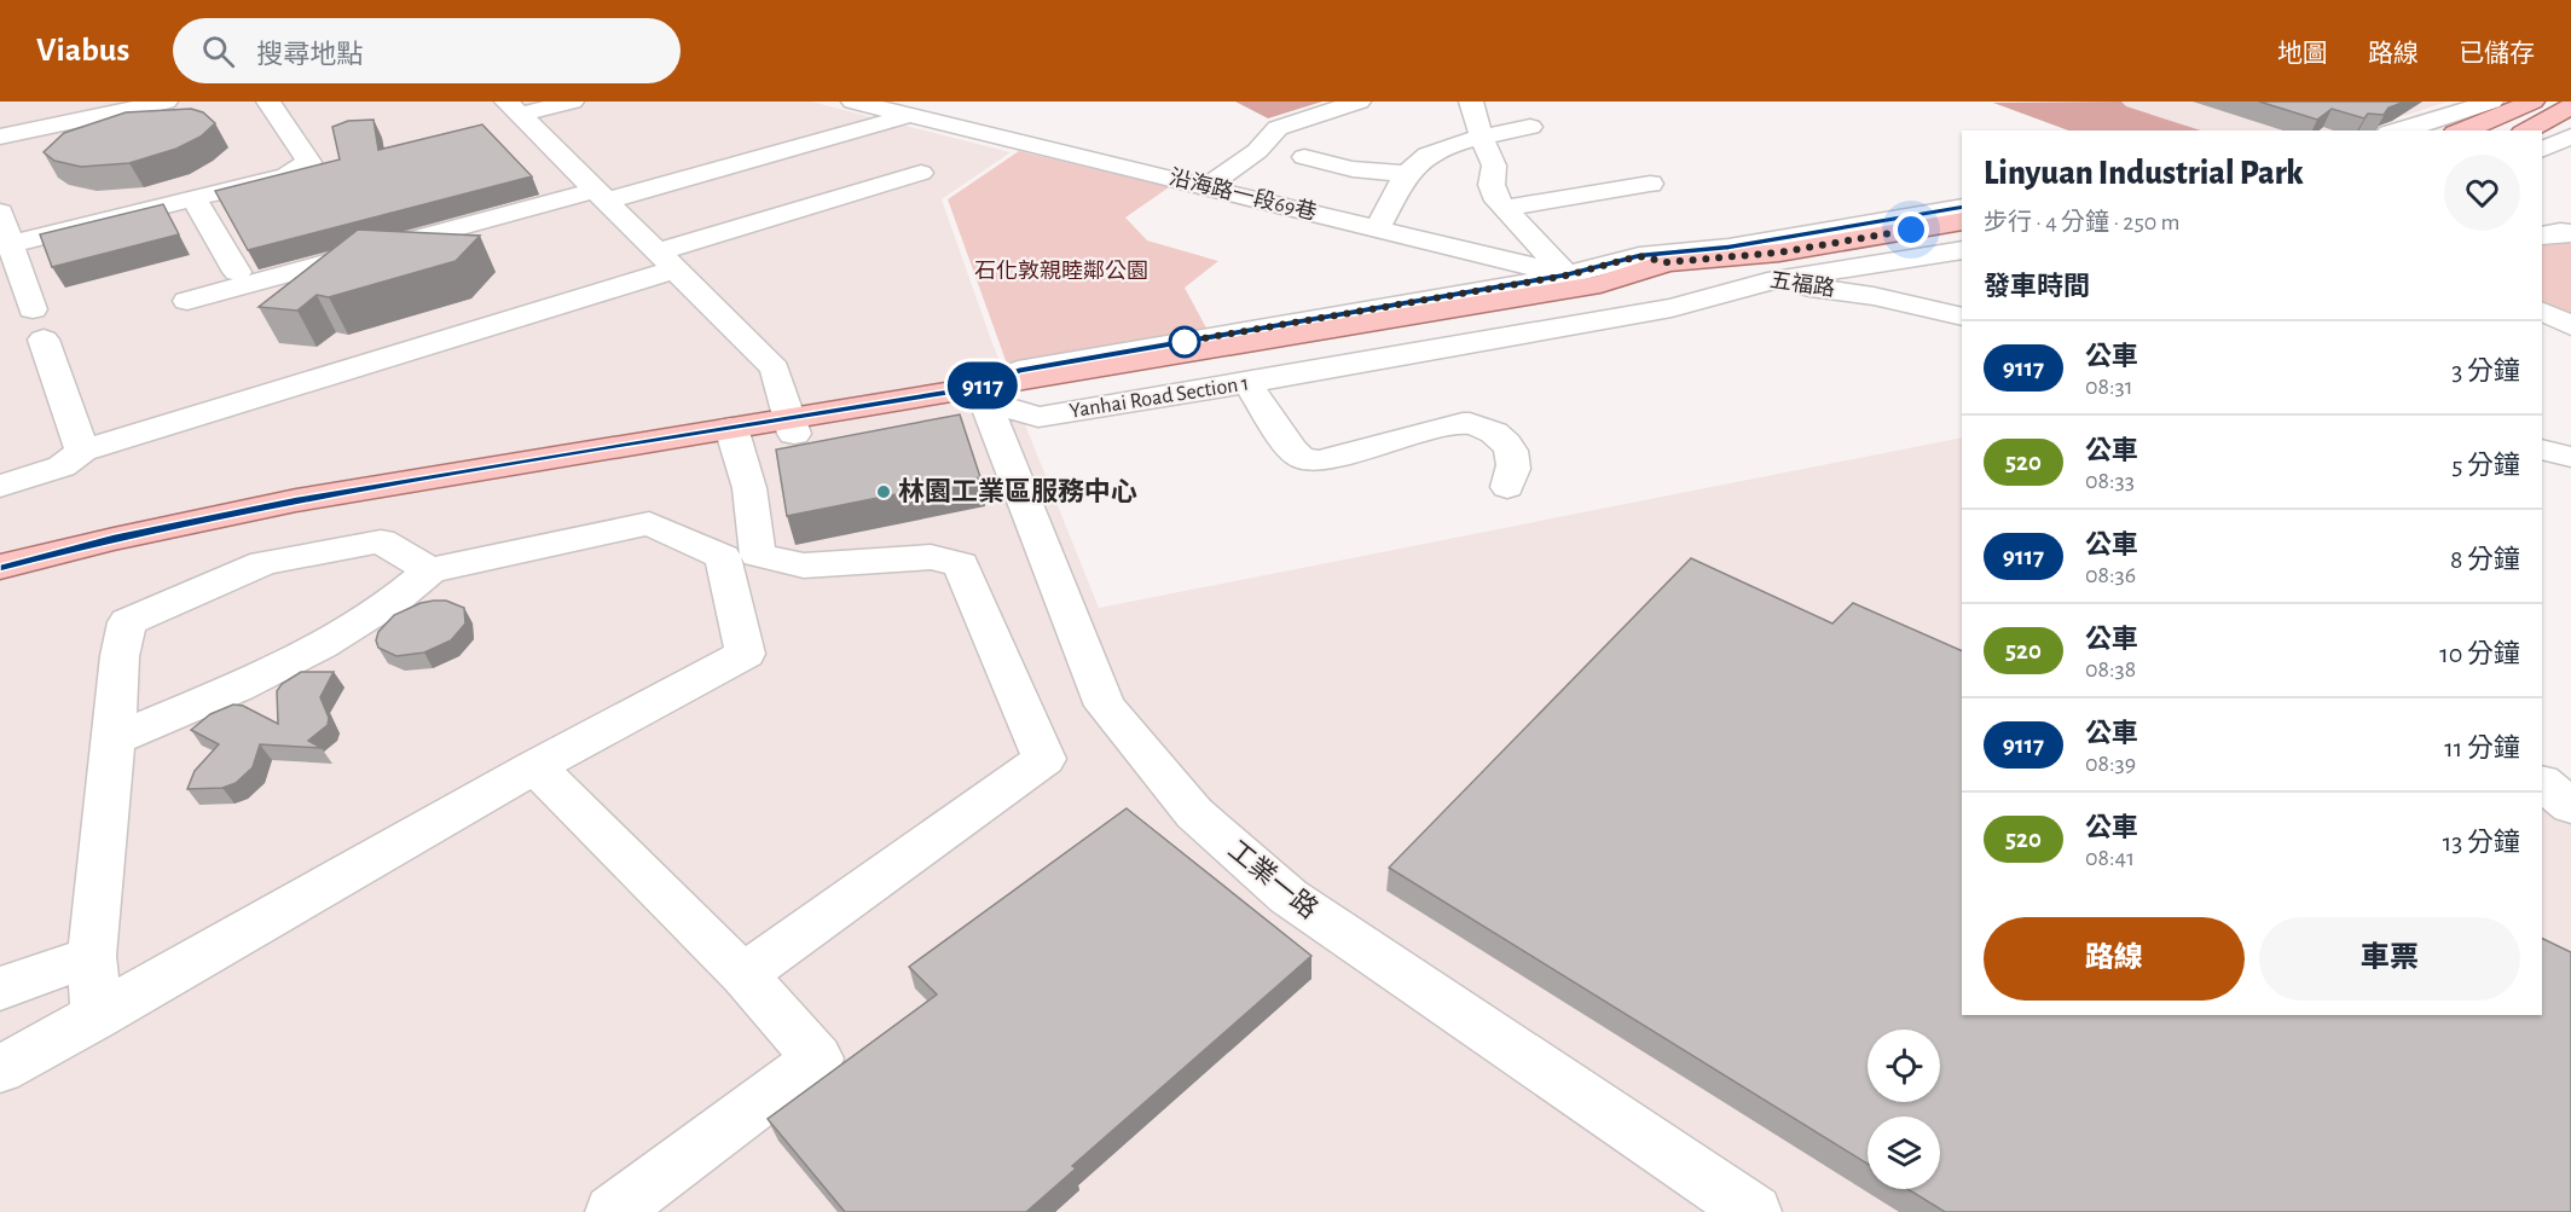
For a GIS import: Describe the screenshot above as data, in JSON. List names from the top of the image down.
{
  "streets": {
    "main road": ["Yanhai Road Section 1"],
    "street": ["沿海路一段69巷", "五福路", "工業一路"]
  },
  "crossings": [
    ["沿海路一段69巷", "Yanhai Road Section 1"],
    ["五福路", "Yanhai Road Section 1"],
    ["Yanhai Road Section 1", "工業一路"]
  ],
  "parks": ["石化敦親睦鄰公園"],
  "places": ["林園工業區服務中心"],
  "lines": ["bus line 9117"],
  "page": {
    "header": "Viabus",
    "search": "搜尋地點",
    "nav": ["地圖", "路線", "已儲存"],
    "on_map": "9117",
    "heading": [
      ["Linyuan Industrial Park", "步行 · 4 分鐘 · 250 m"],
      "發車時間"
    ],
    "list": [
      {
        "mark": "9117",
        "name": "公車",
        "note": "08:31",
        "value": "3 分鐘"
      },
      {
        "mark": "520",
        "name": "公車",
        "note": "08:33",
        "value": "5 分鐘"
      },
      {
        "mark": "9117",
        "name": "公車",
        "note": "08:36",
        "value": "8 分鐘"
      },
      {
        "mark": "520",
        "name": "公車",
        "note": "08:38",
        "value": "10 分鐘"
      },
      {
        "mark": "9117",
        "name": "公車",
        "note": "08:39",
        "value": "11 分鐘"
      },
      {
        "mark": "520",
        "name": "公車",
        "note": "08:41",
        "value": "13 分鐘"
      }
    ],
    "buttons": ["路線", "車票"]
  }
}
